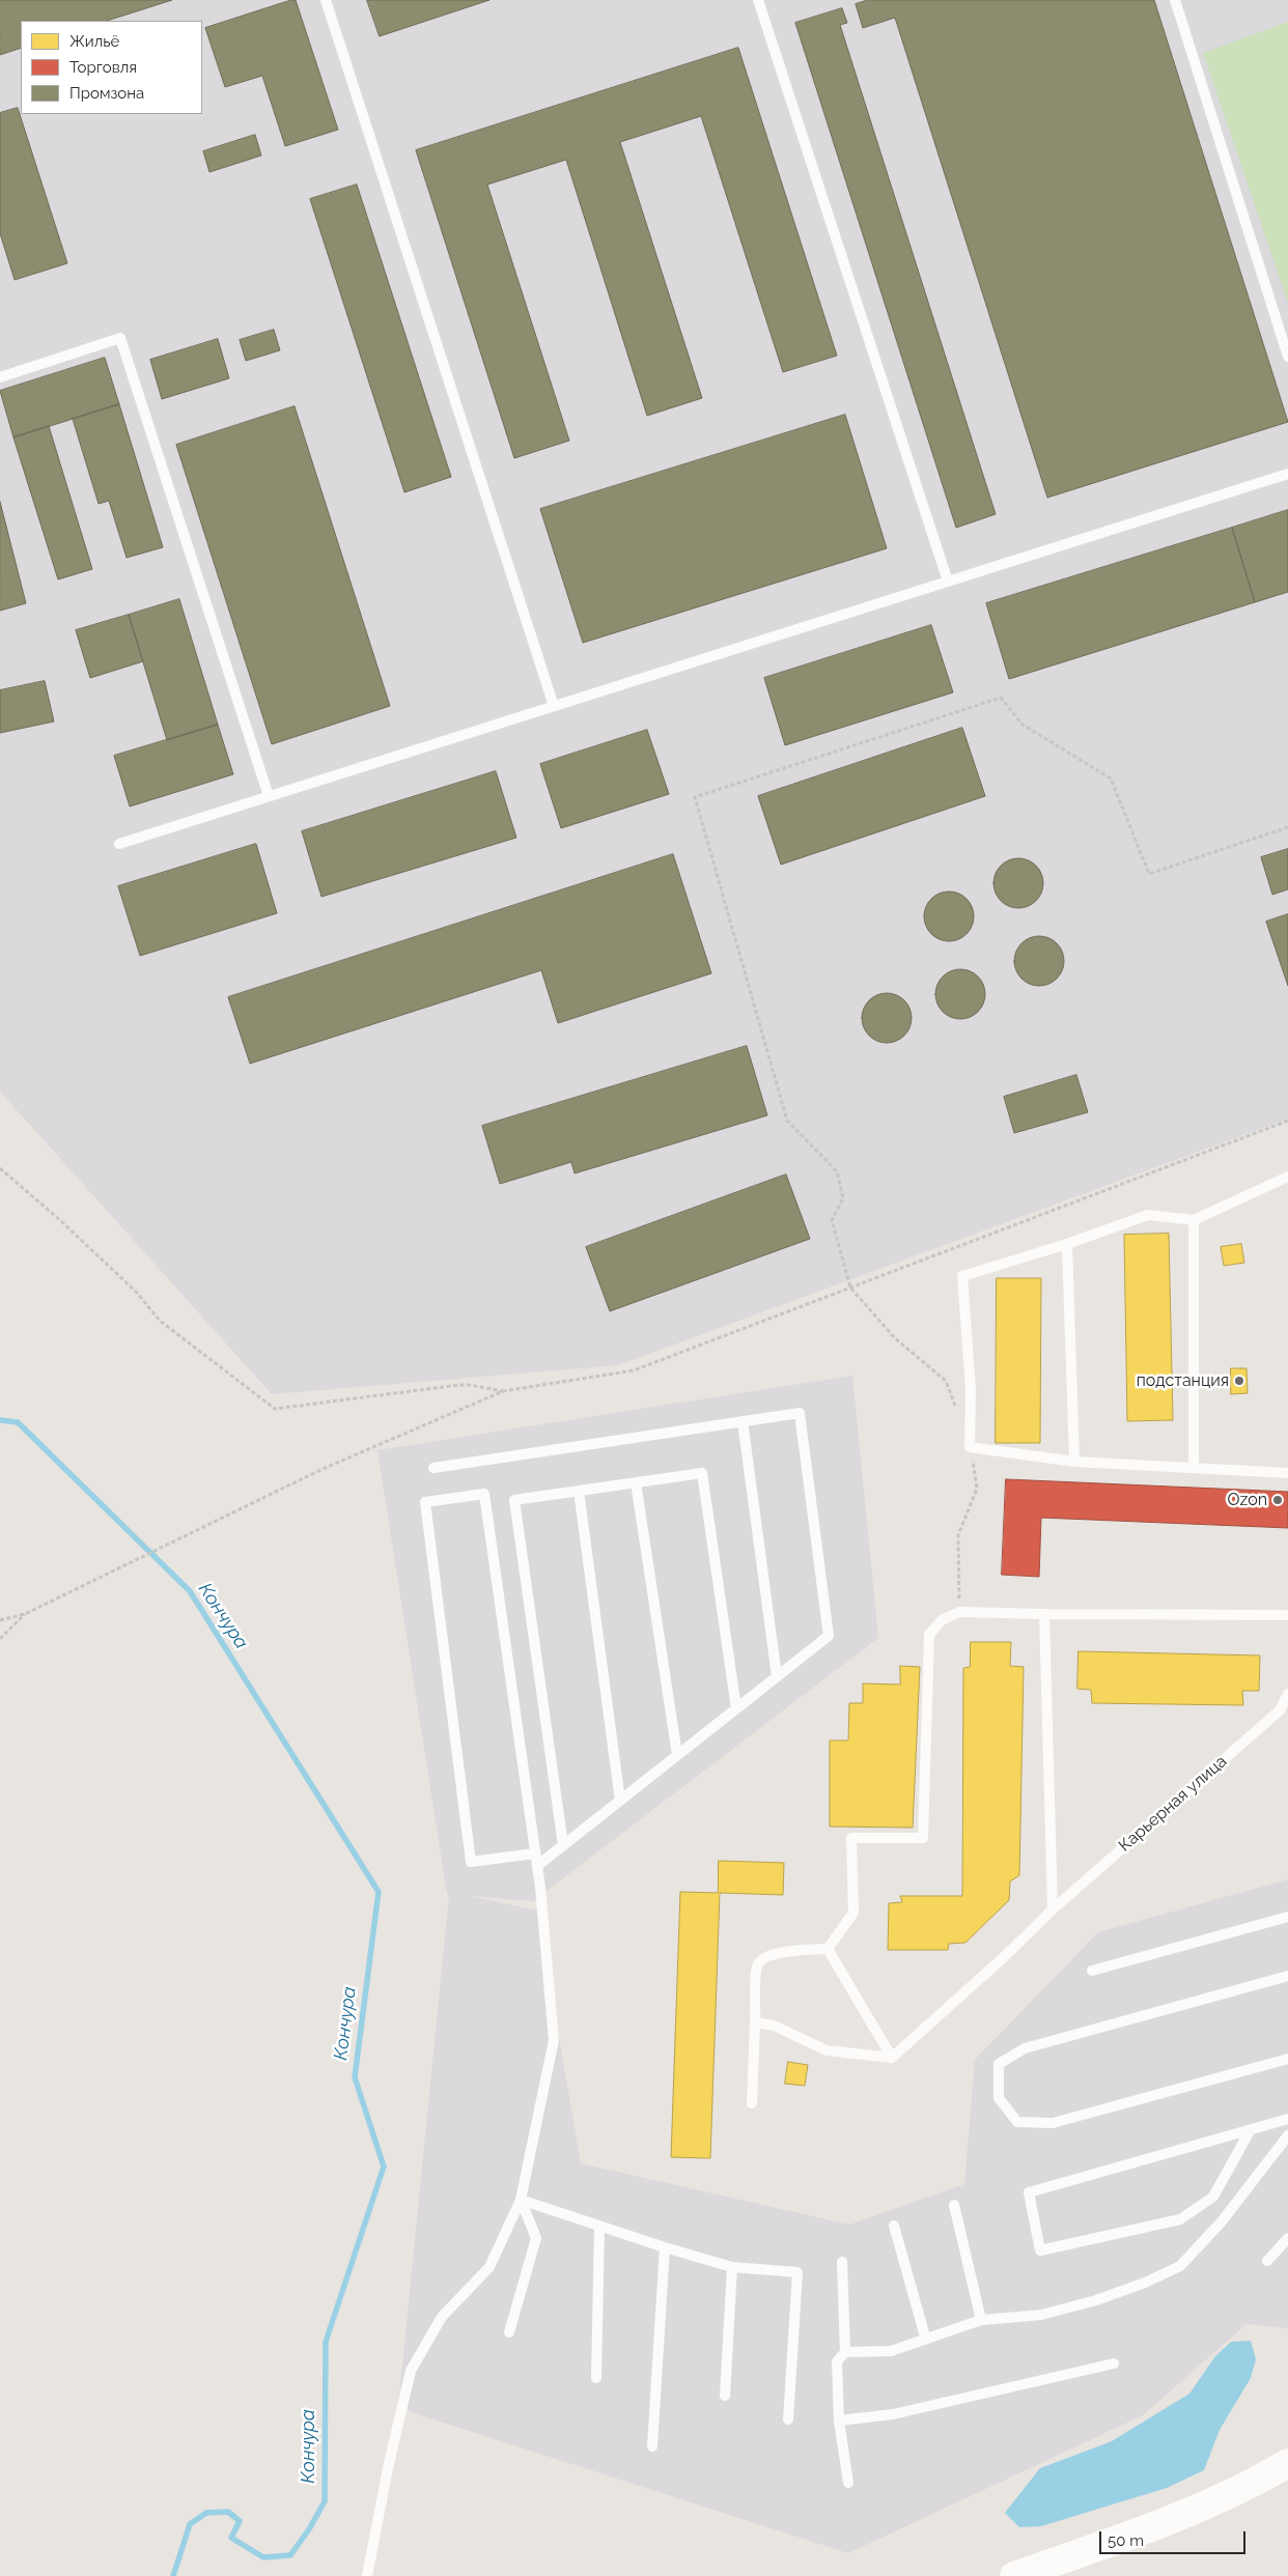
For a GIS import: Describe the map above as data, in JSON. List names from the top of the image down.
{
  "streets": {
    "lane": ["Карьерная улица"]
  },
  "water": ["Кончура"],
  "places": ["подстанция", "Ozon"],
  "legend": ["Жильё", "Торговля", "Промзона"],
  "scale_bar": "50 m"
}
